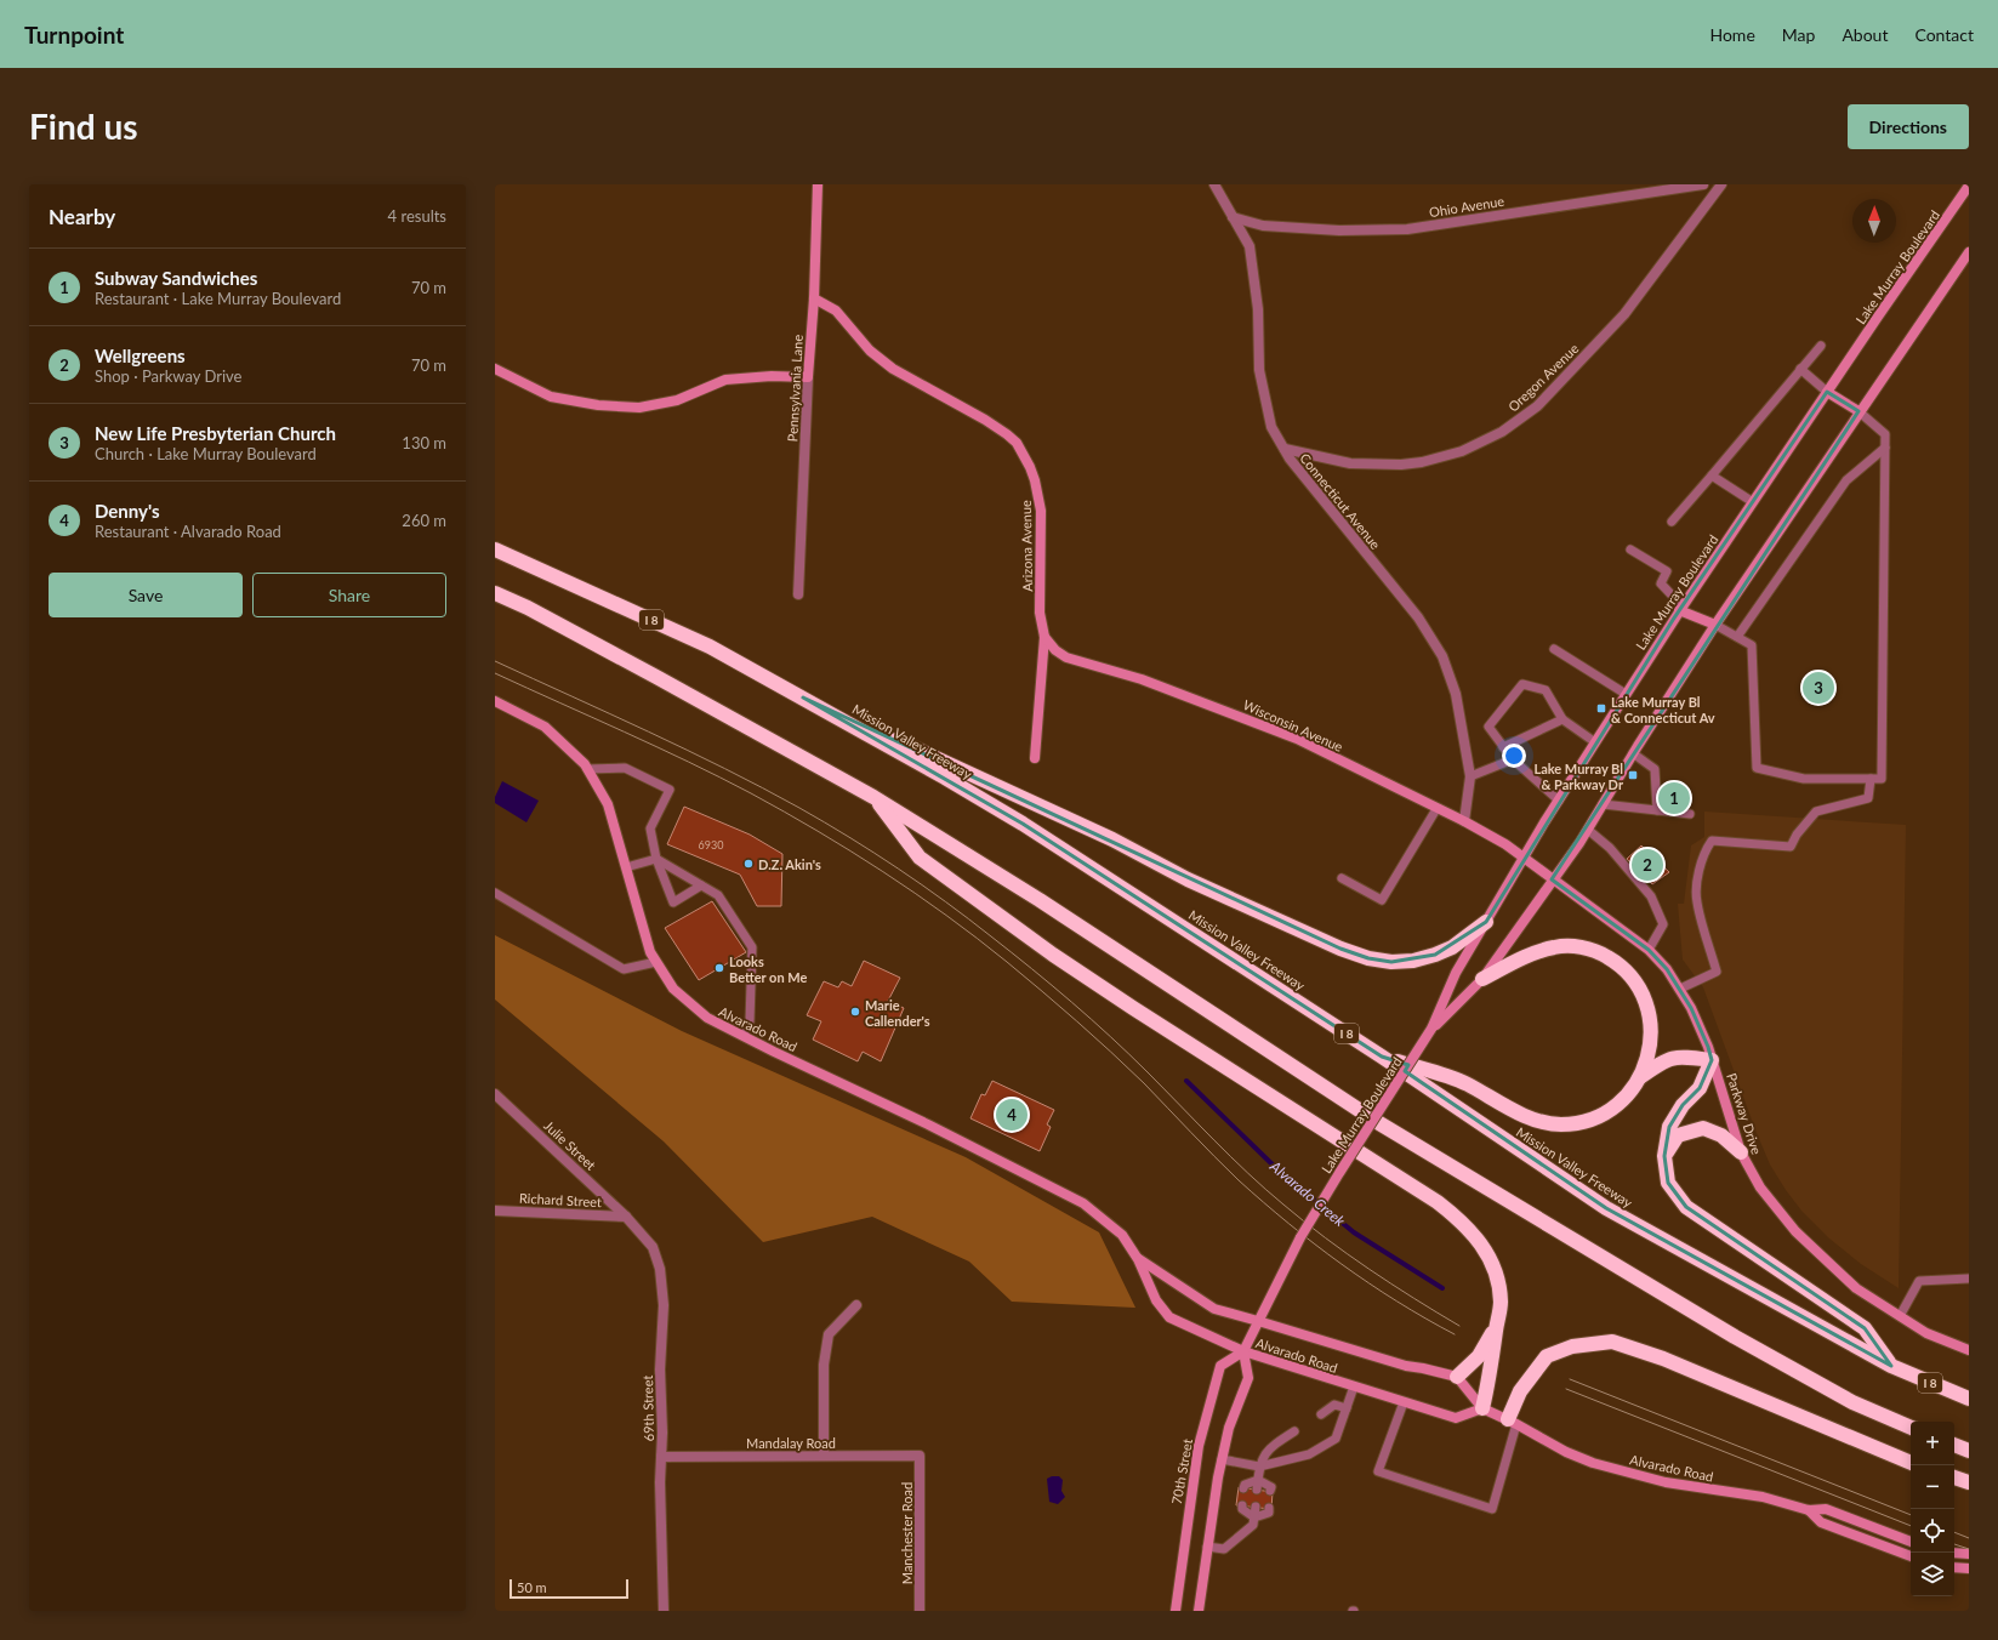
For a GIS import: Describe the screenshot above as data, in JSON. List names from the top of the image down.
{
  "streets": {
    "highway": ["I 8", "Mission Valley Freeway"],
    "street": [
      "Ohio Avenue",
      "Lake Murray Boulevard",
      "Oregon Avenue",
      "Pennsylvania Lane",
      "Connecticut Avenue",
      "Arizona Avenue",
      "Wisconsin Avenue",
      "Alvarado Road",
      "Parkway Drive",
      "Julie Street",
      "Richard Street",
      "69th Street",
      "Mandalay Road",
      "70th Street",
      "Manchester Road"
    ]
  },
  "crossings": [
    ["Ohio Avenue", "Connecticut Avenue"],
    ["Lake Murray Boulevard", "Wisconsin Avenue"],
    ["Lake Murray Boulevard", "Alvarado Road"],
    ["Lake Murray Boulevard", "Parkway Drive"],
    ["Oregon Avenue", "Connecticut Avenue"],
    ["Pennsylvania Lane", "Arizona Avenue"],
    ["Connecticut Avenue", "Wisconsin Avenue"],
    ["Arizona Avenue", "Wisconsin Avenue"],
    ["Wisconsin Avenue", "Parkway Drive"],
    ["Alvarado Road", "70th Street"],
    ["Julie Street", "Richard Street"],
    ["Julie Street", "69th Street"],
    ["Richard Street", "69th Street"],
    ["69th Street", "Mandalay Road"],
    ["Mandalay Road", "Manchester Road"]
  ],
  "water": ["Alvarado Creek"],
  "places": {
    "transit": ["Lake Murray Bl & Connecticut Av", "Lake Murray Bl & Parkway Dr"],
    "other": ["D.Z. Akin's", "Looks Better on Me", "Marie Callender's"]
  },
  "house_numbers": ["6930"],
  "scale_bar": "50 m",
  "north": "top",
  "page": {
    "header": "Turnpoint",
    "nav": [
      "Home",
      "Map",
      "About",
      "Contact"
    ],
    "buttons": [
      "Directions",
      ["Save", "Share"]
    ],
    "title": "Find us",
    "heading": ["Nearby", "4 results"],
    "list": [
      {
        "mark": "1",
        "name": "Subway Sandwiches",
        "note": "Restaurant · Lake Murray Boulevard",
        "value": "70 m"
      },
      {
        "mark": "2",
        "name": "Wellgreens",
        "note": "Shop · Parkway Drive",
        "value": "70 m"
      },
      {
        "mark": "3",
        "name": "New Life Presbyterian Church",
        "note": "Church · Lake Murray Boulevard",
        "value": "130 m"
      },
      {
        "mark": "4",
        "name": "Denny's",
        "note": "Restaurant · Alvarado Road",
        "value": "260 m"
      }
    ],
    "pins": [
      "3",
      "1",
      "2",
      "4"
    ],
    "map_buttons": ["+", "−"],
    "scale": "50 m"
  }
}
